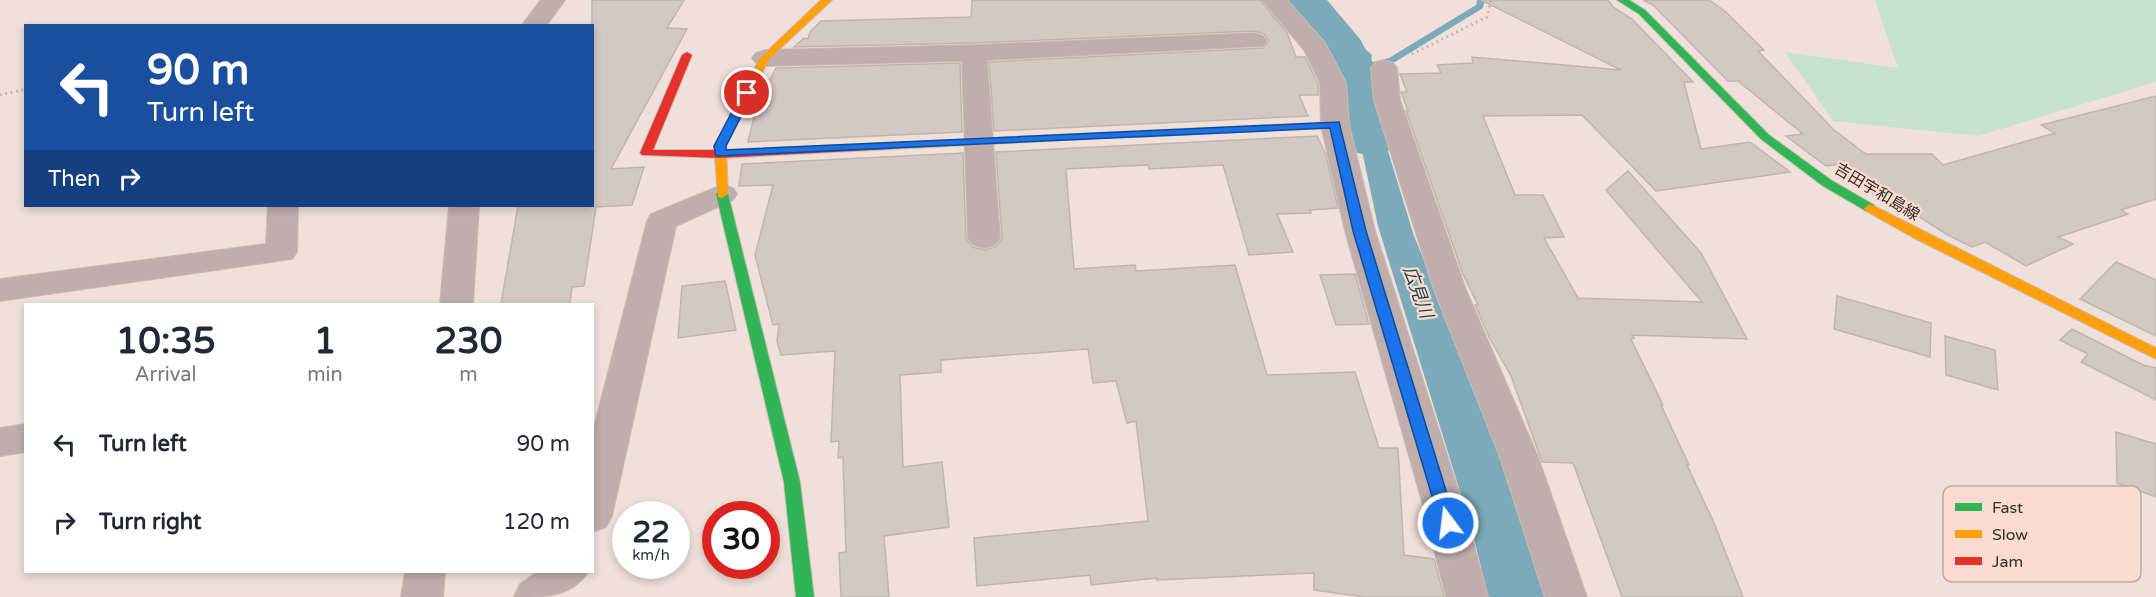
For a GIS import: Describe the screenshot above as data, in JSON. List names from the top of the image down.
{
  "streets": {
    "street": ["吉田宇和島線"]
  },
  "water": ["広見川"],
  "legend": ["Fast", "Slow", "Jam"],
  "page": {
    "turn": ["90 m", "Turn left"],
    "then": "Then",
    "eta": [
      "10:35",
      "Arrival",
      "1",
      "min",
      "230",
      "m"
    ],
    "list": [
      {
        "name": "Turn left",
        "value": "90 m"
      },
      {
        "name": "Turn right",
        "value": "120 m"
      }
    ],
    "speed": "22 km/h",
    "limit": "30"
  }
}
